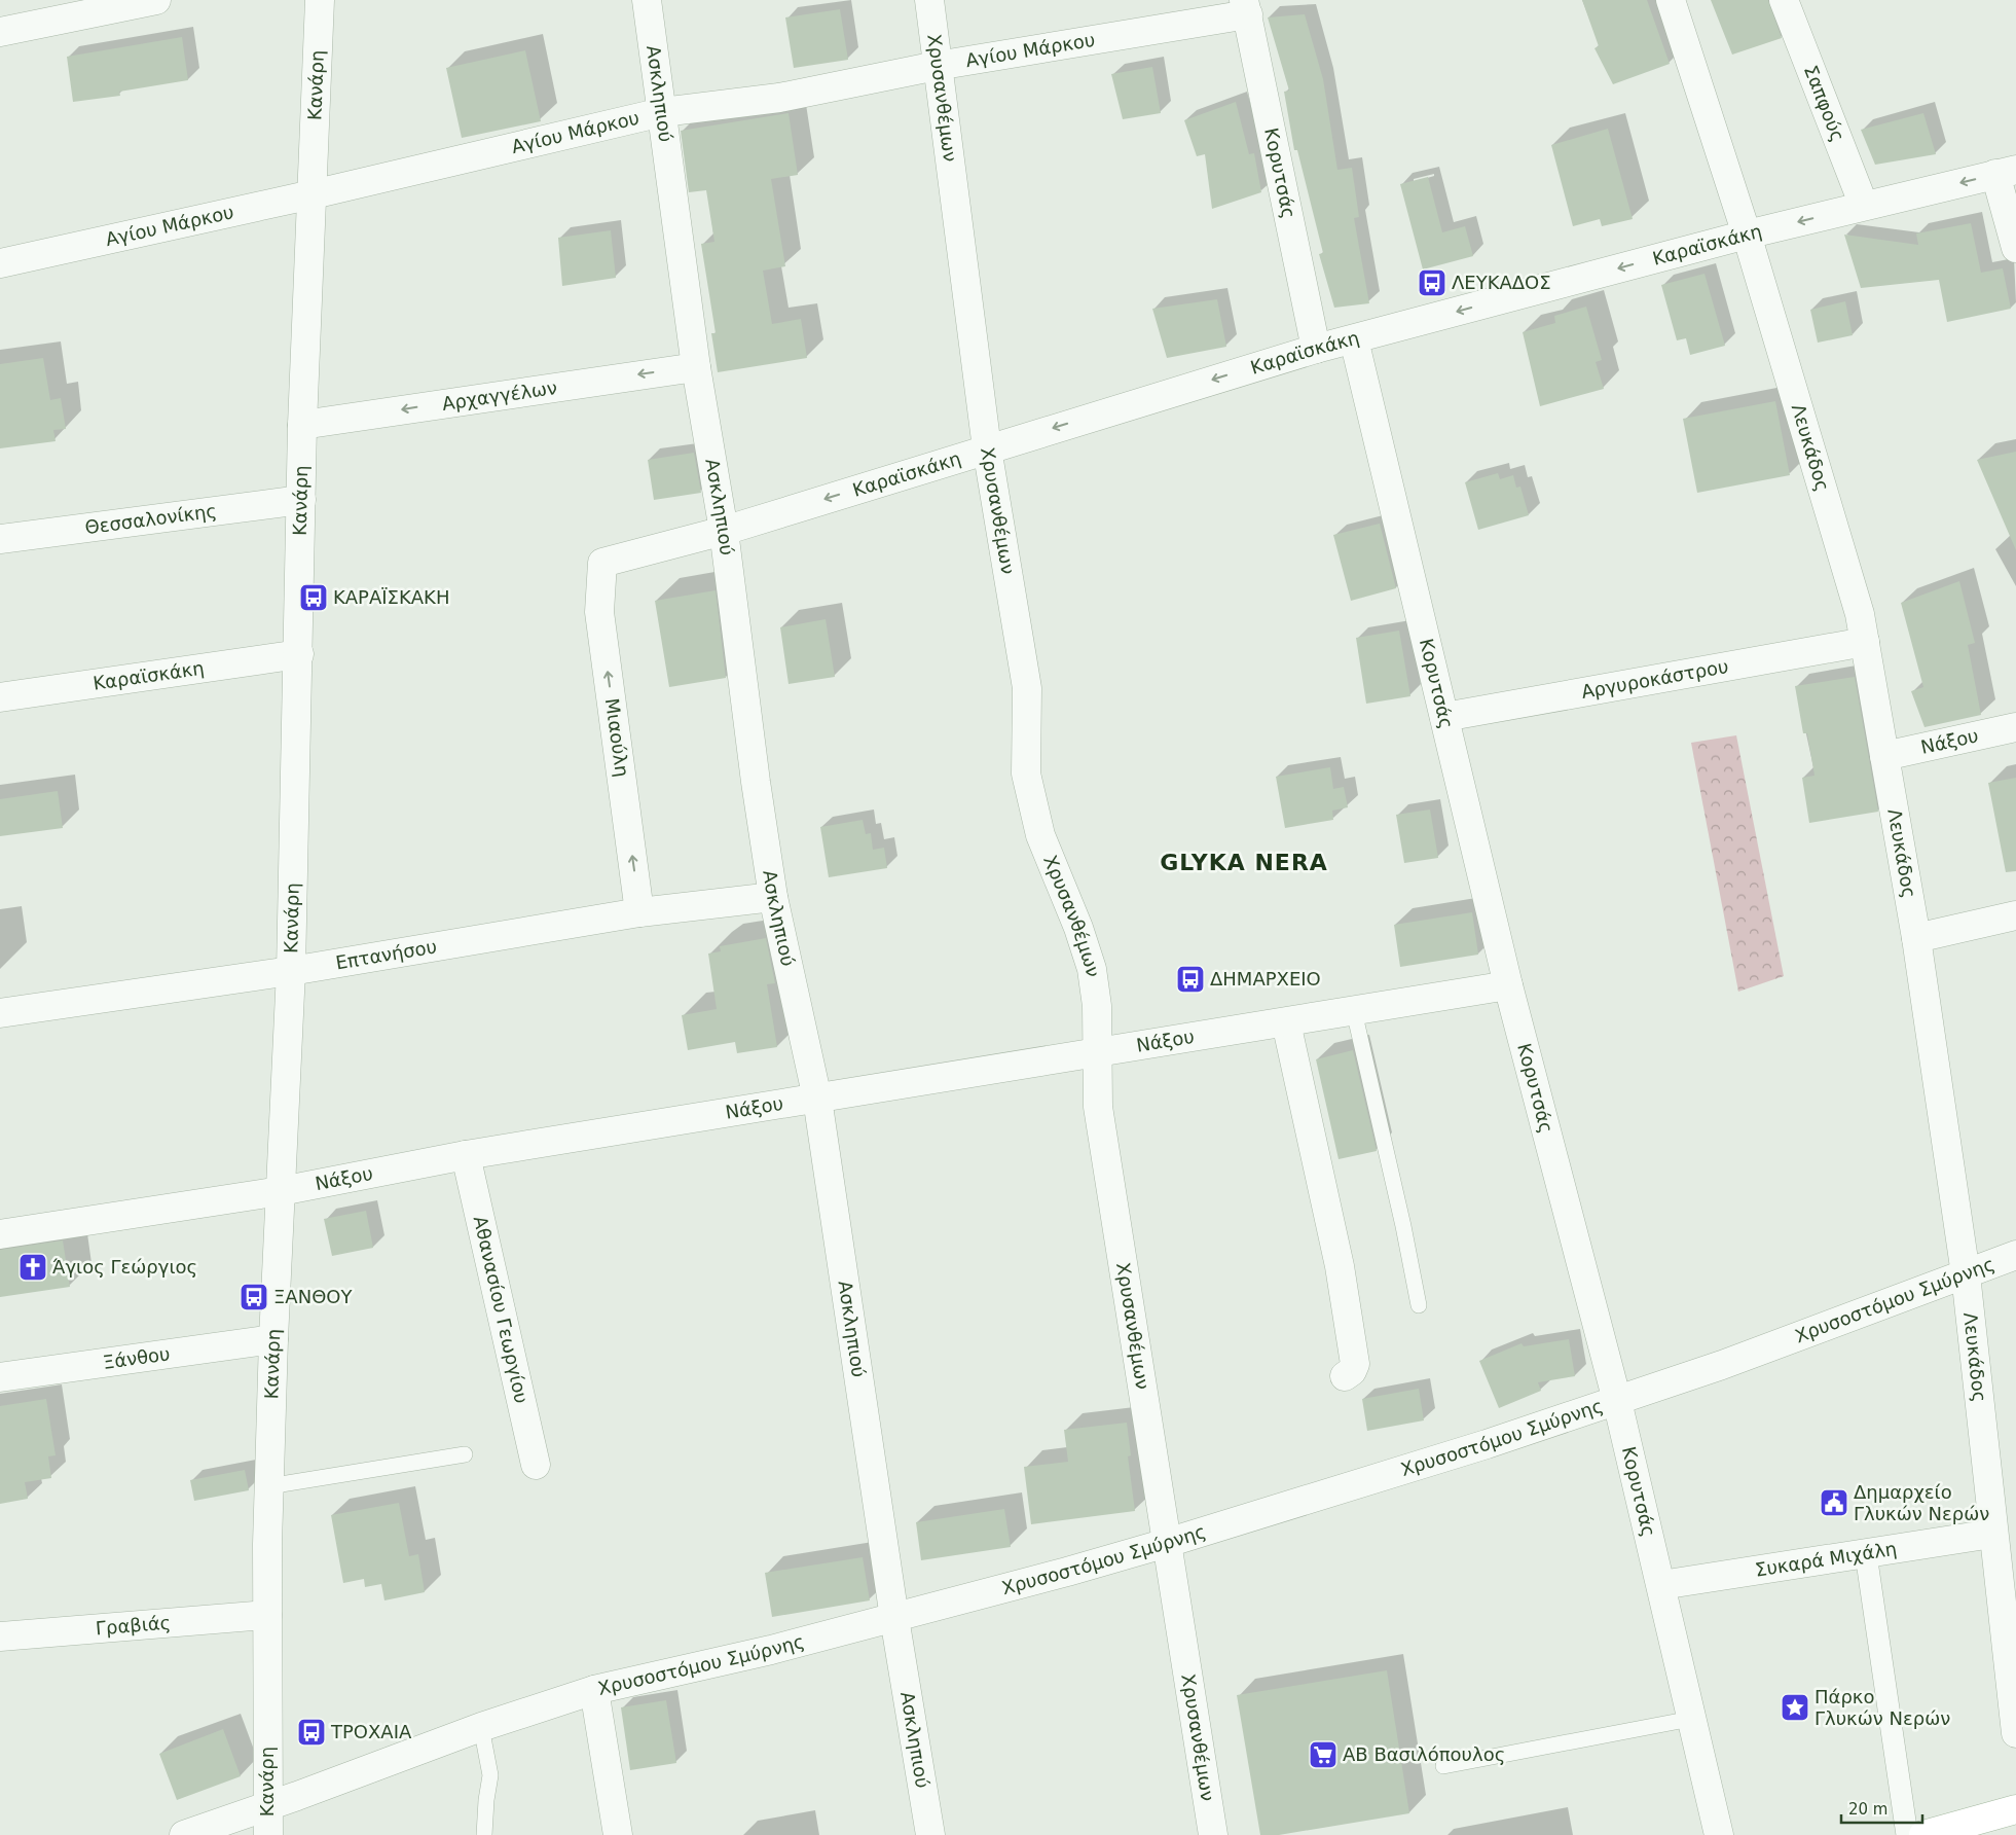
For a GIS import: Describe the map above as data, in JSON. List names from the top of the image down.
{
  "streets": {
    "street": [
      "Αγίου Μάρκου",
      "Κανάρη",
      "Ασκληπιού",
      "Χρυσανθέμων",
      "Σαπφούς",
      "Κορυτσάς",
      "Καραϊσκάκη",
      "Αρχαγγέλων",
      "Λευκάδος",
      "Θεσσαλονίκης",
      "Αργυροκάστρου",
      "Μιαούλη",
      "Νάξου",
      "Επτανήσου",
      "Χρυσοστόμου Σμύρνης",
      "Αθανασίου Γεωργίου",
      "Ξάνθου",
      "Συκαρά Μιχάλη",
      "Γραβιάς"
    ]
  },
  "crossings": [
    ["Αγίου Μάρκου", "Κανάρη"],
    ["Αγίου Μάρκου", "Ασκληπιού"],
    ["Αγίου Μάρκου", "Χρυσανθέμων"],
    ["Αγίου Μάρκου", "Κορυτσάς"],
    ["Κανάρη", "Καραϊσκάκη"],
    ["Κανάρη", "Αρχαγγέλων"],
    ["Κανάρη", "Θεσσαλονίκης"],
    ["Κανάρη", "Νάξου"],
    ["Κανάρη", "Επτανήσου"],
    ["Κανάρη", "Χρυσοστόμου Σμύρνης"],
    ["Κανάρη", "Ξάνθου"],
    ["Κανάρη", "Γραβιάς"],
    ["Ασκληπιού", "Καραϊσκάκη"],
    ["Ασκληπιού", "Αρχαγγέλων"],
    ["Ασκληπιού", "Νάξου"],
    ["Ασκληπιού", "Επτανήσου"],
    ["Ασκληπιού", "Χρυσοστόμου Σμύρνης"],
    ["Χρυσανθέμων", "Καραϊσκάκη"],
    ["Χρυσανθέμων", "Νάξου"],
    ["Χρυσανθέμων", "Χρυσοστόμου Σμύρνης"],
    ["Σαπφούς", "Καραϊσκάκη"],
    ["Κορυτσάς", "Καραϊσκάκη"],
    ["Κορυτσάς", "Αργυροκάστρου"],
    ["Κορυτσάς", "Νάξου"],
    ["Κορυτσάς", "Χρυσοστόμου Σμύρνης"],
    ["Κορυτσάς", "Συκαρά Μιχάλη"],
    ["Καραϊσκάκη", "Λευκάδος"],
    ["Καραϊσκάκη", "Μιαούλη"],
    ["Λευκάδος", "Αργυροκάστρου"],
    ["Λευκάδος", "Νάξου"],
    ["Λευκάδος", "Χρυσοστόμου Σμύρνης"],
    ["Λευκάδος", "Συκαρά Μιχάλη"],
    ["Μιαούλη", "Επτανήσου"],
    ["Νάξου", "Αθανασίου Γεωργίου"]
  ],
  "one_way": ["Καραϊσκάκη", "Αρχαγγέλων", "Μιαούλη"],
  "districts": ["GLYKA NERA"],
  "places": {
    "bus stop": [
      "ΛΕΥΚΑΔΟΣ",
      "ΚΑΡΑΪΣΚΑΚΗ",
      "ΔΗΜΑΡΧΕΙΟ",
      "ΞΑΝΘΟΥ",
      "ΤΡΟΧΑΙΑ"
    ],
    "church": ["Άγιος Γεώργιος"],
    "public building": ["Δημαρχείο Γλυκών Νερών"],
    "place": ["Πάρκο Γλυκών Νερών"],
    "supermarket": ["ΑΒ Βασιλόπουλος"]
  },
  "scale_bar": "20 m"
}
